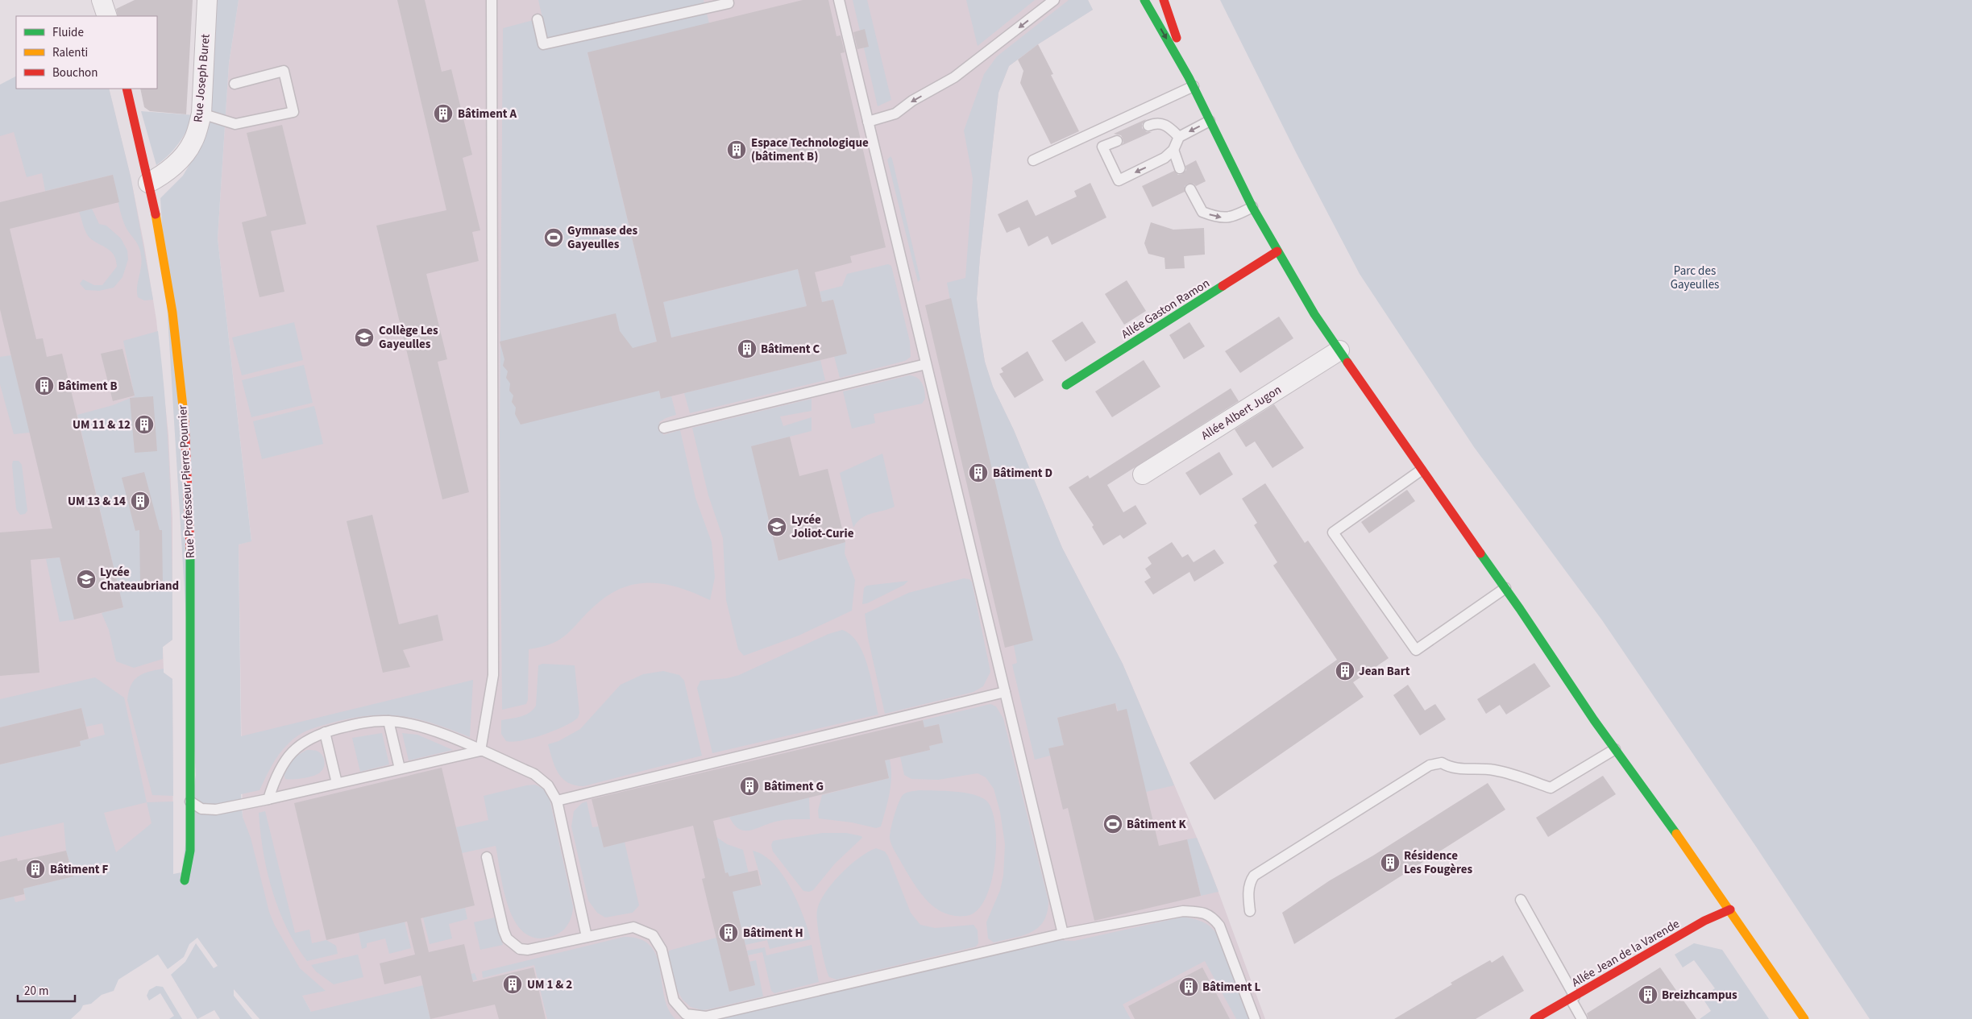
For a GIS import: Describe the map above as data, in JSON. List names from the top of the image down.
{
  "streets": {
    "main road": ["Allée Gaston Ramon", "Rue Professeur Pierre Poumier", "Allée Jean de la Varende"],
    "street": ["Rue Joseph Buret", "Allée Albert Jugon"]
  },
  "crossings": [
    ["Rue Joseph Buret", "Rue Professeur Pierre Poumier"]
  ],
  "parks": ["Parc des Gayeulles"],
  "places": {
    "building": [
      "Bâtiment A",
      "Espace Technologique (bâtiment B)",
      "Bâtiment C",
      "Bâtiment B",
      "UM 11 & 12",
      "Bâtiment D",
      "UM 13 & 14",
      "Jean Bart",
      "Bâtiment G",
      "Résidence Les Fougères",
      "Bâtiment F",
      "Bâtiment H",
      "UM 1 & 2",
      "Bâtiment L",
      "Breizhcampus"
    ],
    "sports": ["Gymnase des Gayeulles", "Bâtiment K"],
    "school or university": ["Collège Les Gayeulles", "Lycée Joliot-Curie", "Lycée Chateaubriand"]
  },
  "legend": ["Fluide", "Ralenti", "Bouchon"],
  "scale_bar": "20 m"
}
